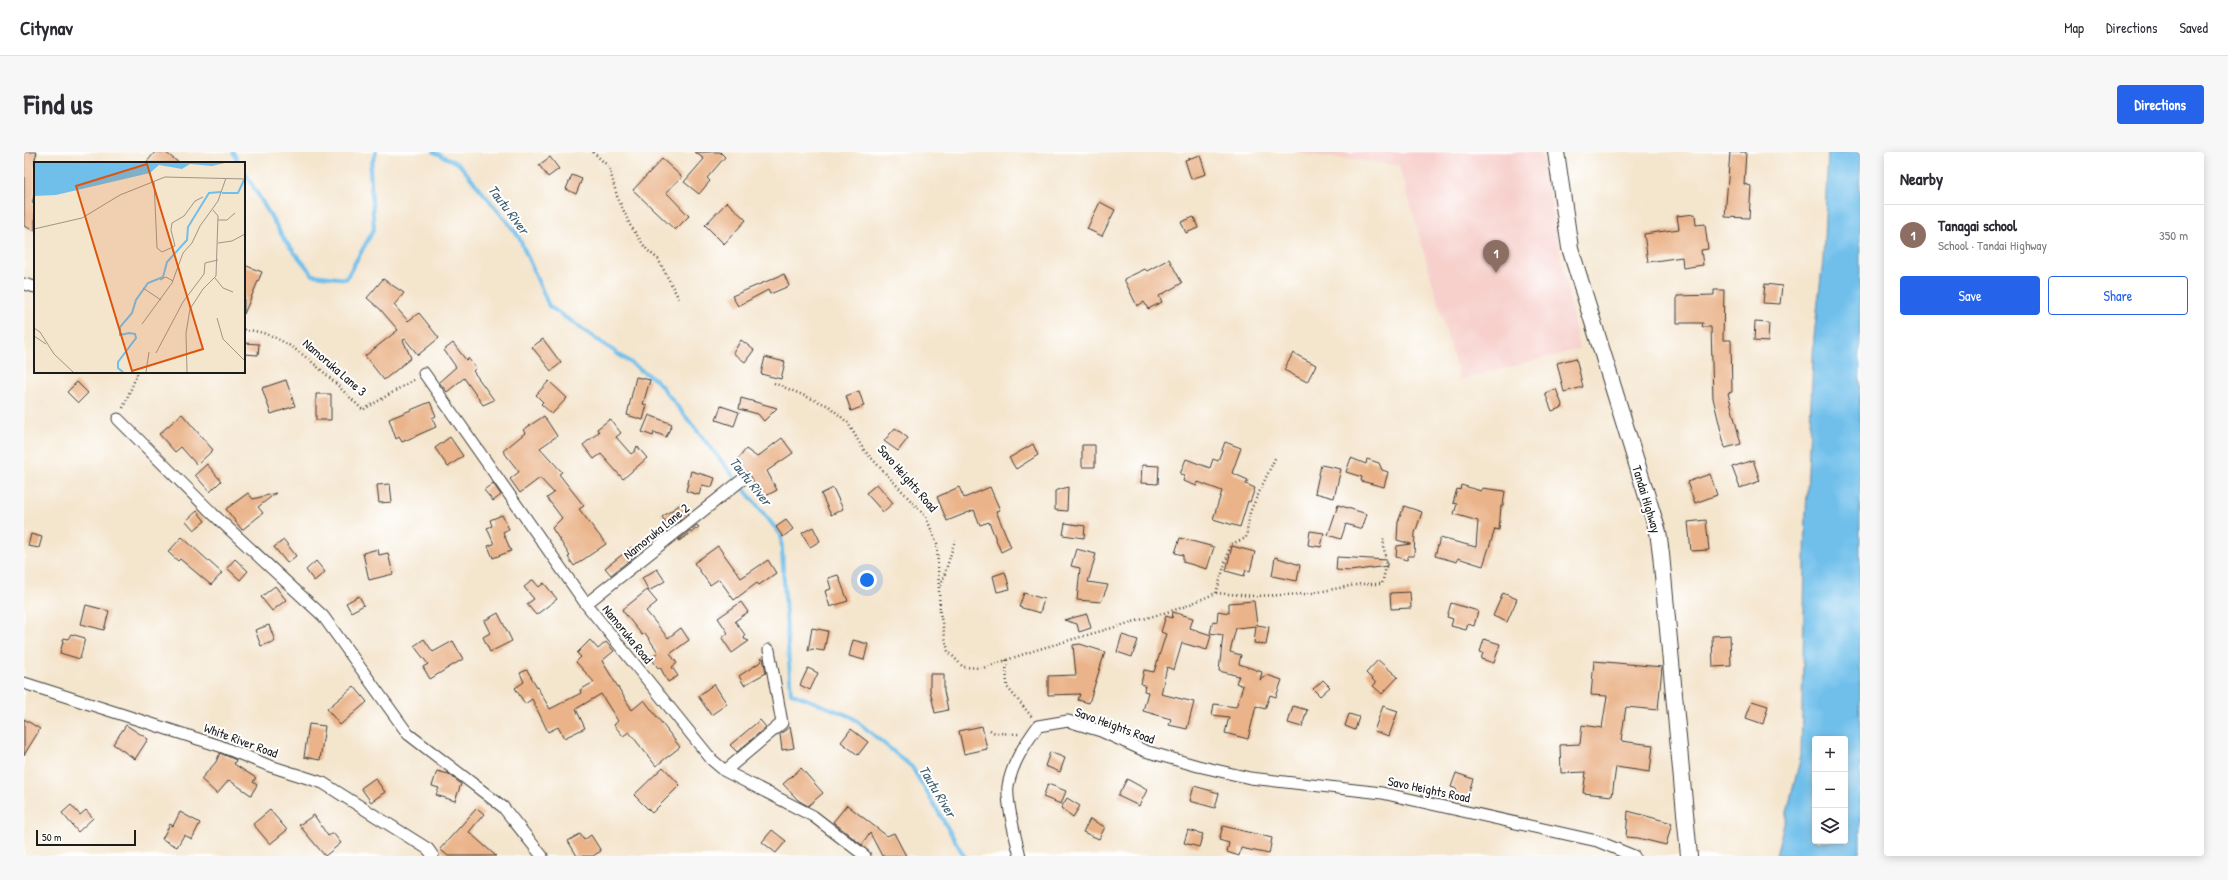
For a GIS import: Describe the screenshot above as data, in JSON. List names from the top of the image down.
{
  "streets": {
    "main road": ["Tandai Highway"],
    "street": [
      "Savo Heights Road",
      "Namoruka Lane 2",
      "Namoruka Road",
      "White River Road"
    ],
    "path": ["Namoruka Lane 3"]
  },
  "crossings": [
    ["Namoruka Lane 3", "Namoruka Road"],
    ["Namoruka Lane 2", "Namoruka Road"]
  ],
  "water": ["Tautu River"],
  "scale_bar": "50 m",
  "page": {
    "header": "Citynav",
    "nav": ["Map", "Directions", "Saved"],
    "title": "Find us",
    "buttons": [
      "Directions",
      ["Save", "Share"]
    ],
    "heading": "Nearby",
    "list": [
      {
        "mark": "1",
        "name": "Tanagai school",
        "note": "School · Tandai Highway",
        "value": "350 m"
      }
    ],
    "pins": "1",
    "map_buttons": ["+", "−"],
    "scale": "50 m"
  }
}
